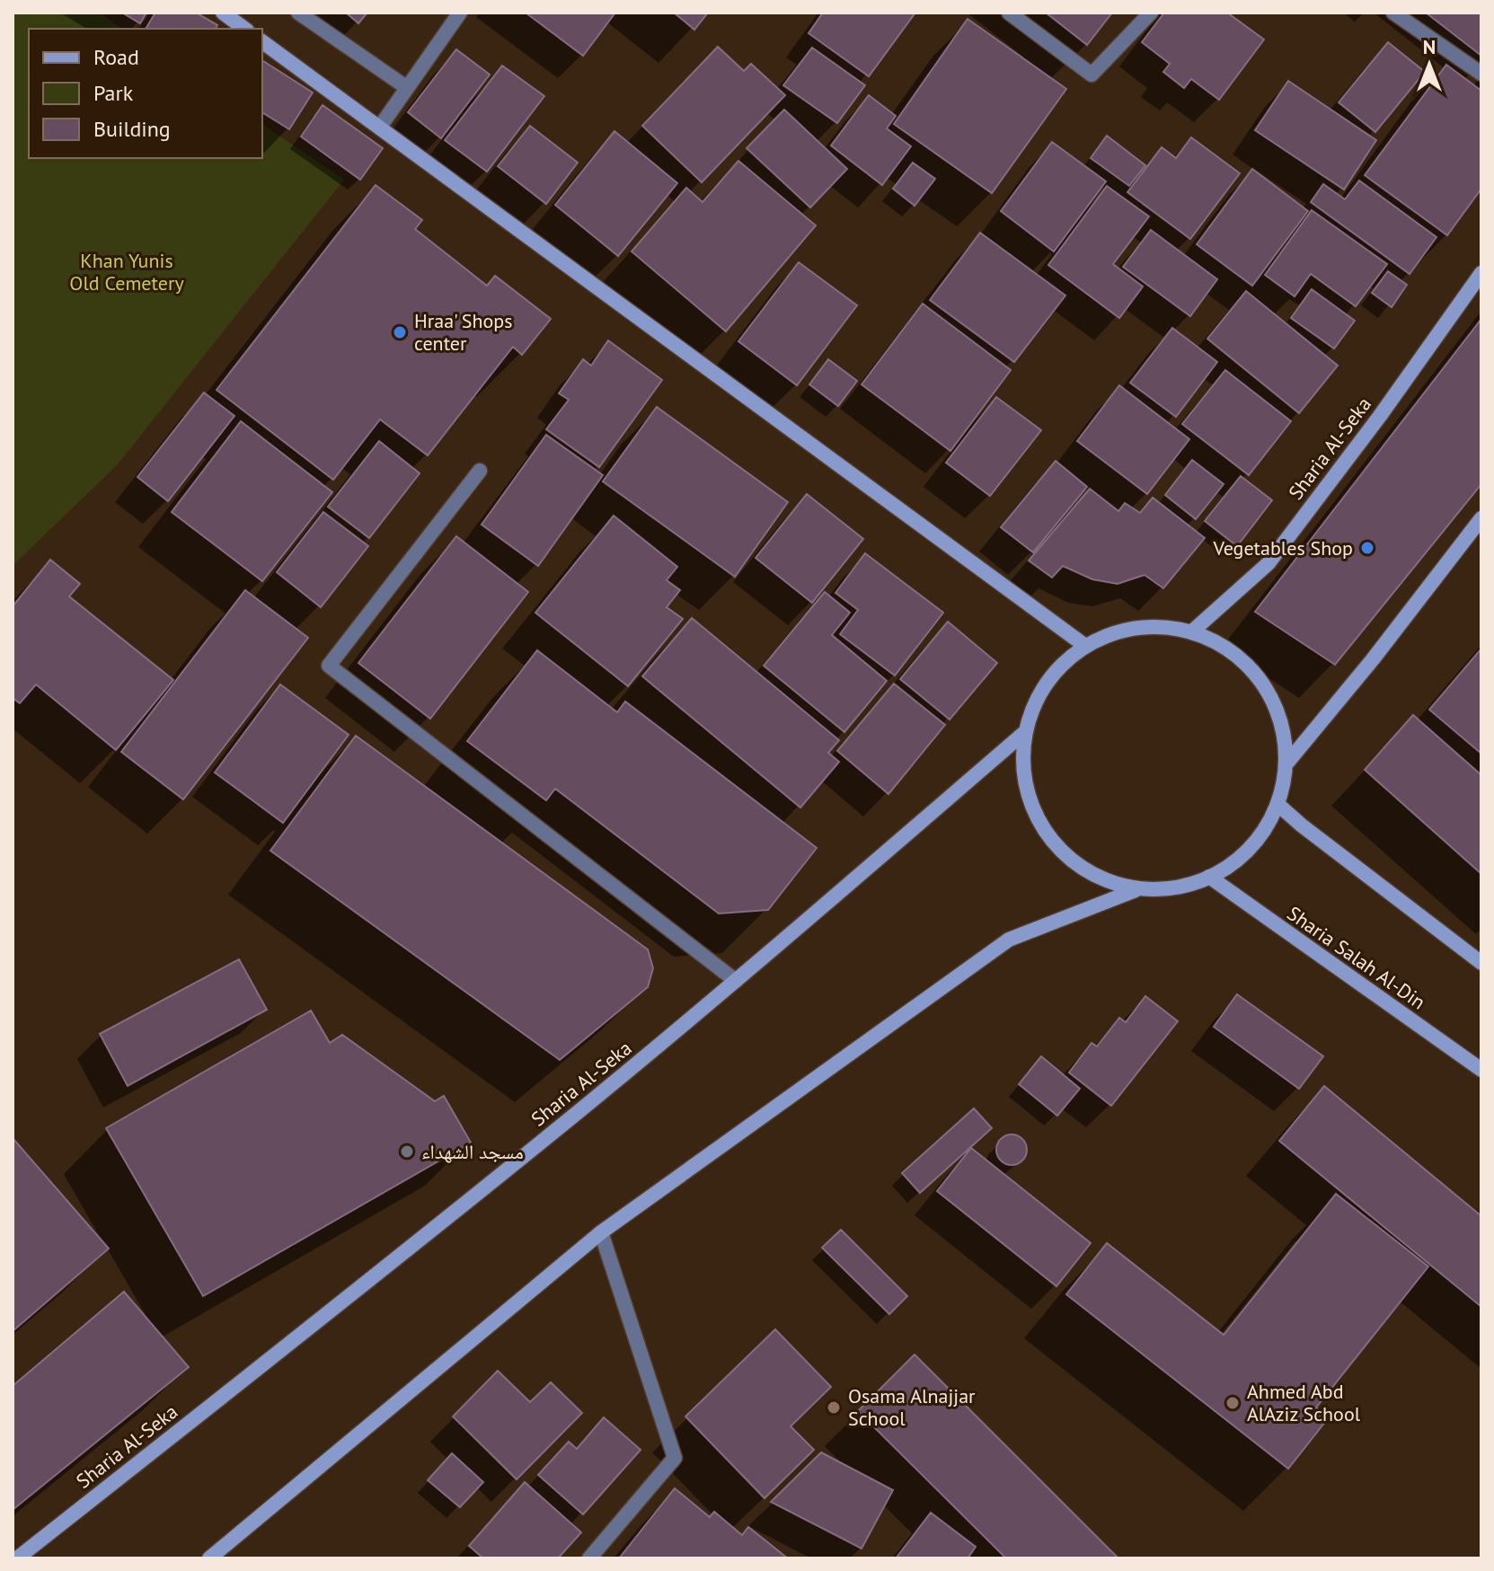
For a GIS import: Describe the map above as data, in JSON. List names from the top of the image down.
{
  "streets": {
    "main road": ["Sharia Al-Seka", "Sharia Salah Al-Din"]
  },
  "parks": ["Khan Yunis Old Cemetery"],
  "places": [
    "Hraa' Shops center",
    "Vegetables Shop",
    "مسجد الشهداء",
    "Ahmed Abd AlAziz School",
    "Osama Alnajjar School"
  ],
  "legend": ["Road", "Park", "Building"],
  "north": "top"
}
